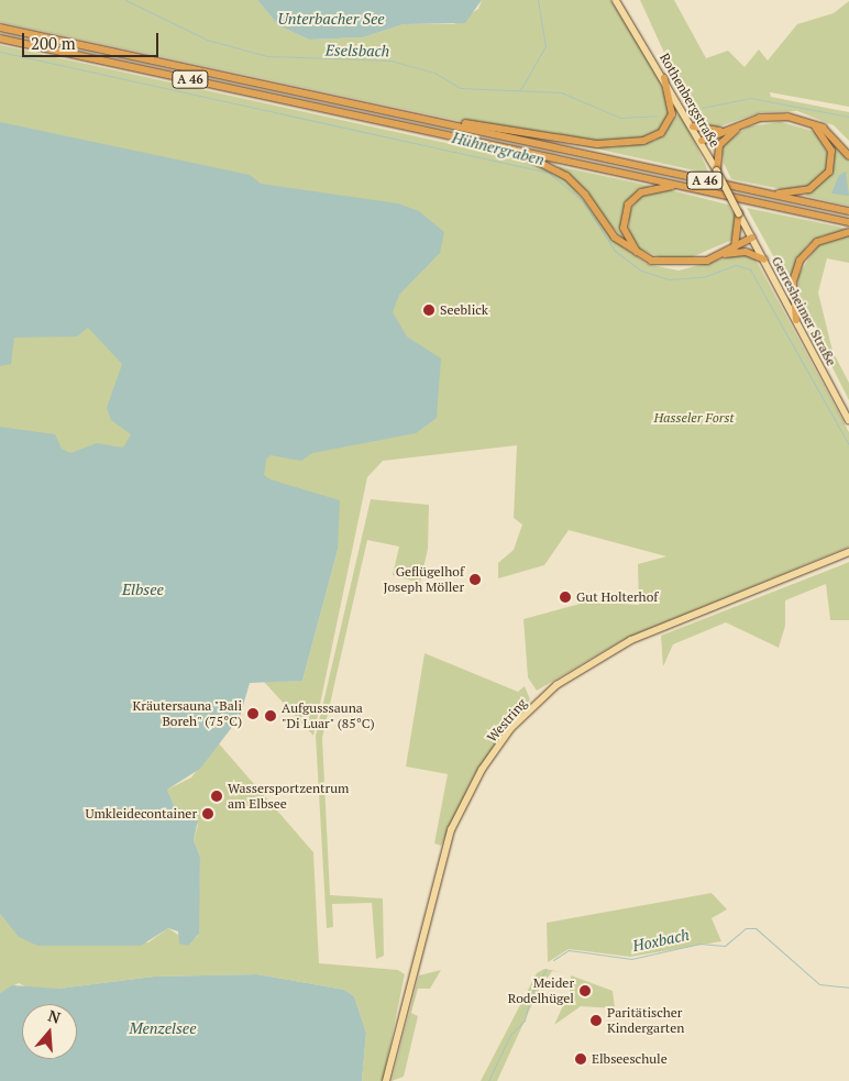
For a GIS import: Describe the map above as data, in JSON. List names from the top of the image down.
{
  "streets": {
    "highway": ["A 46"],
    "main road": ["Rothenbergstraße", "Gerresheimer Straße", "Westring"]
  },
  "crossings": [
    ["Rothenbergstraße", "Gerresheimer Straße"]
  ],
  "water": [
    "Unterbacher See",
    "Eselsbach",
    "Hühnergraben",
    "Elbsee",
    "Hoxbach",
    "Menzelsee"
  ],
  "parks": ["Hasseler Forst"],
  "places": [
    "Seeblick",
    "Geflügelhof Joseph Möller",
    "Gut Holterhof",
    "Kräutersauna \"Bali Boreh\" (75°C)",
    "Aufgusssauna \"Di Luar\" (85°C)",
    "Wassersportzentrum am Elbsee",
    "Umkleidecontainer",
    "Meider Rodelhügel",
    "Paritätischer Kindergarten",
    "Elbseeschule"
  ],
  "scale_bar": "200 m",
  "north": "top"
}
